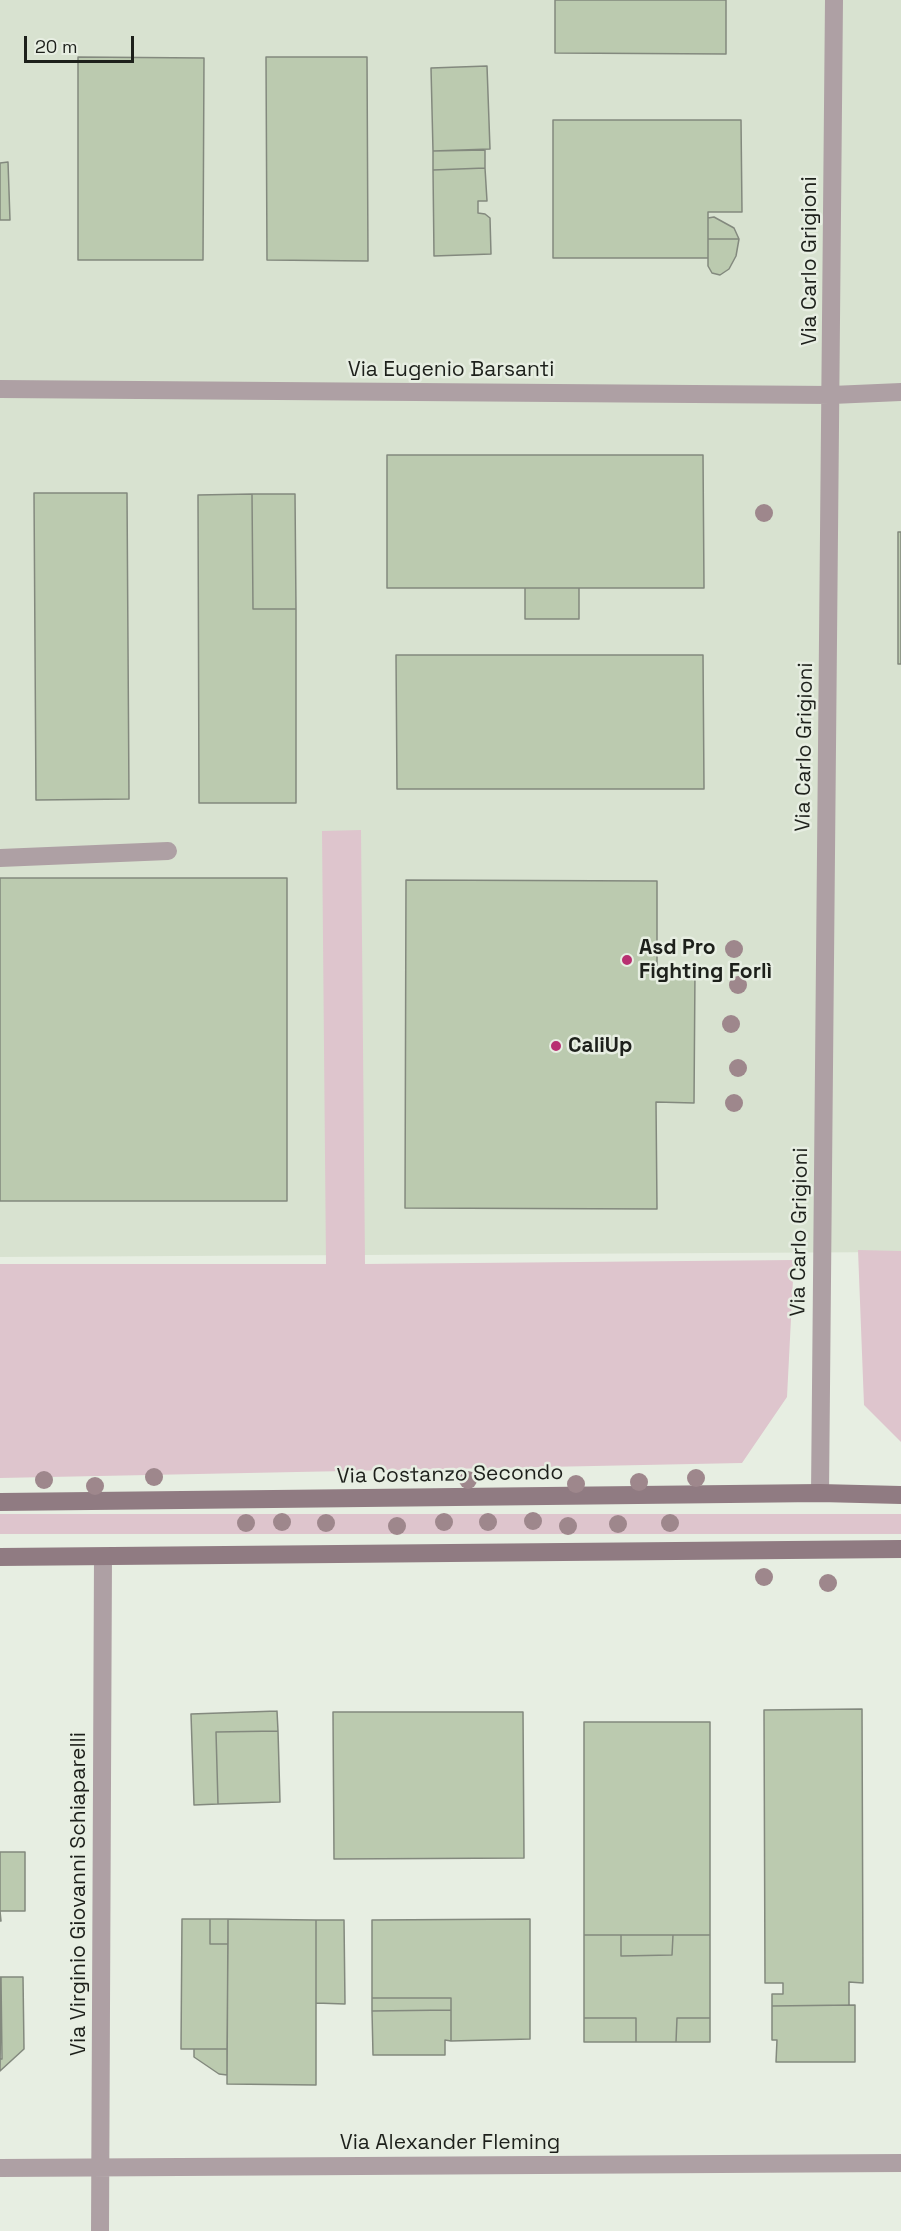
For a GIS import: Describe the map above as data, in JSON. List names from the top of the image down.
{
  "streets": {
    "street": [
      "Via Carlo Grigioni",
      "Via Eugenio Barsanti",
      "Via Costanzo Secondo",
      "Via Virginio Giovanni Schiaparelli",
      "Via Alexander Fleming"
    ]
  },
  "crossings": [
    ["Via Carlo Grigioni", "Via Eugenio Barsanti"],
    ["Via Carlo Grigioni", "Via Costanzo Secondo"],
    ["Via Virginio Giovanni Schiaparelli", "Via Alexander Fleming"]
  ],
  "places": ["Asd Pro Fighting Forlì", "CaliUp"],
  "scale_bar": "20 m"
}
